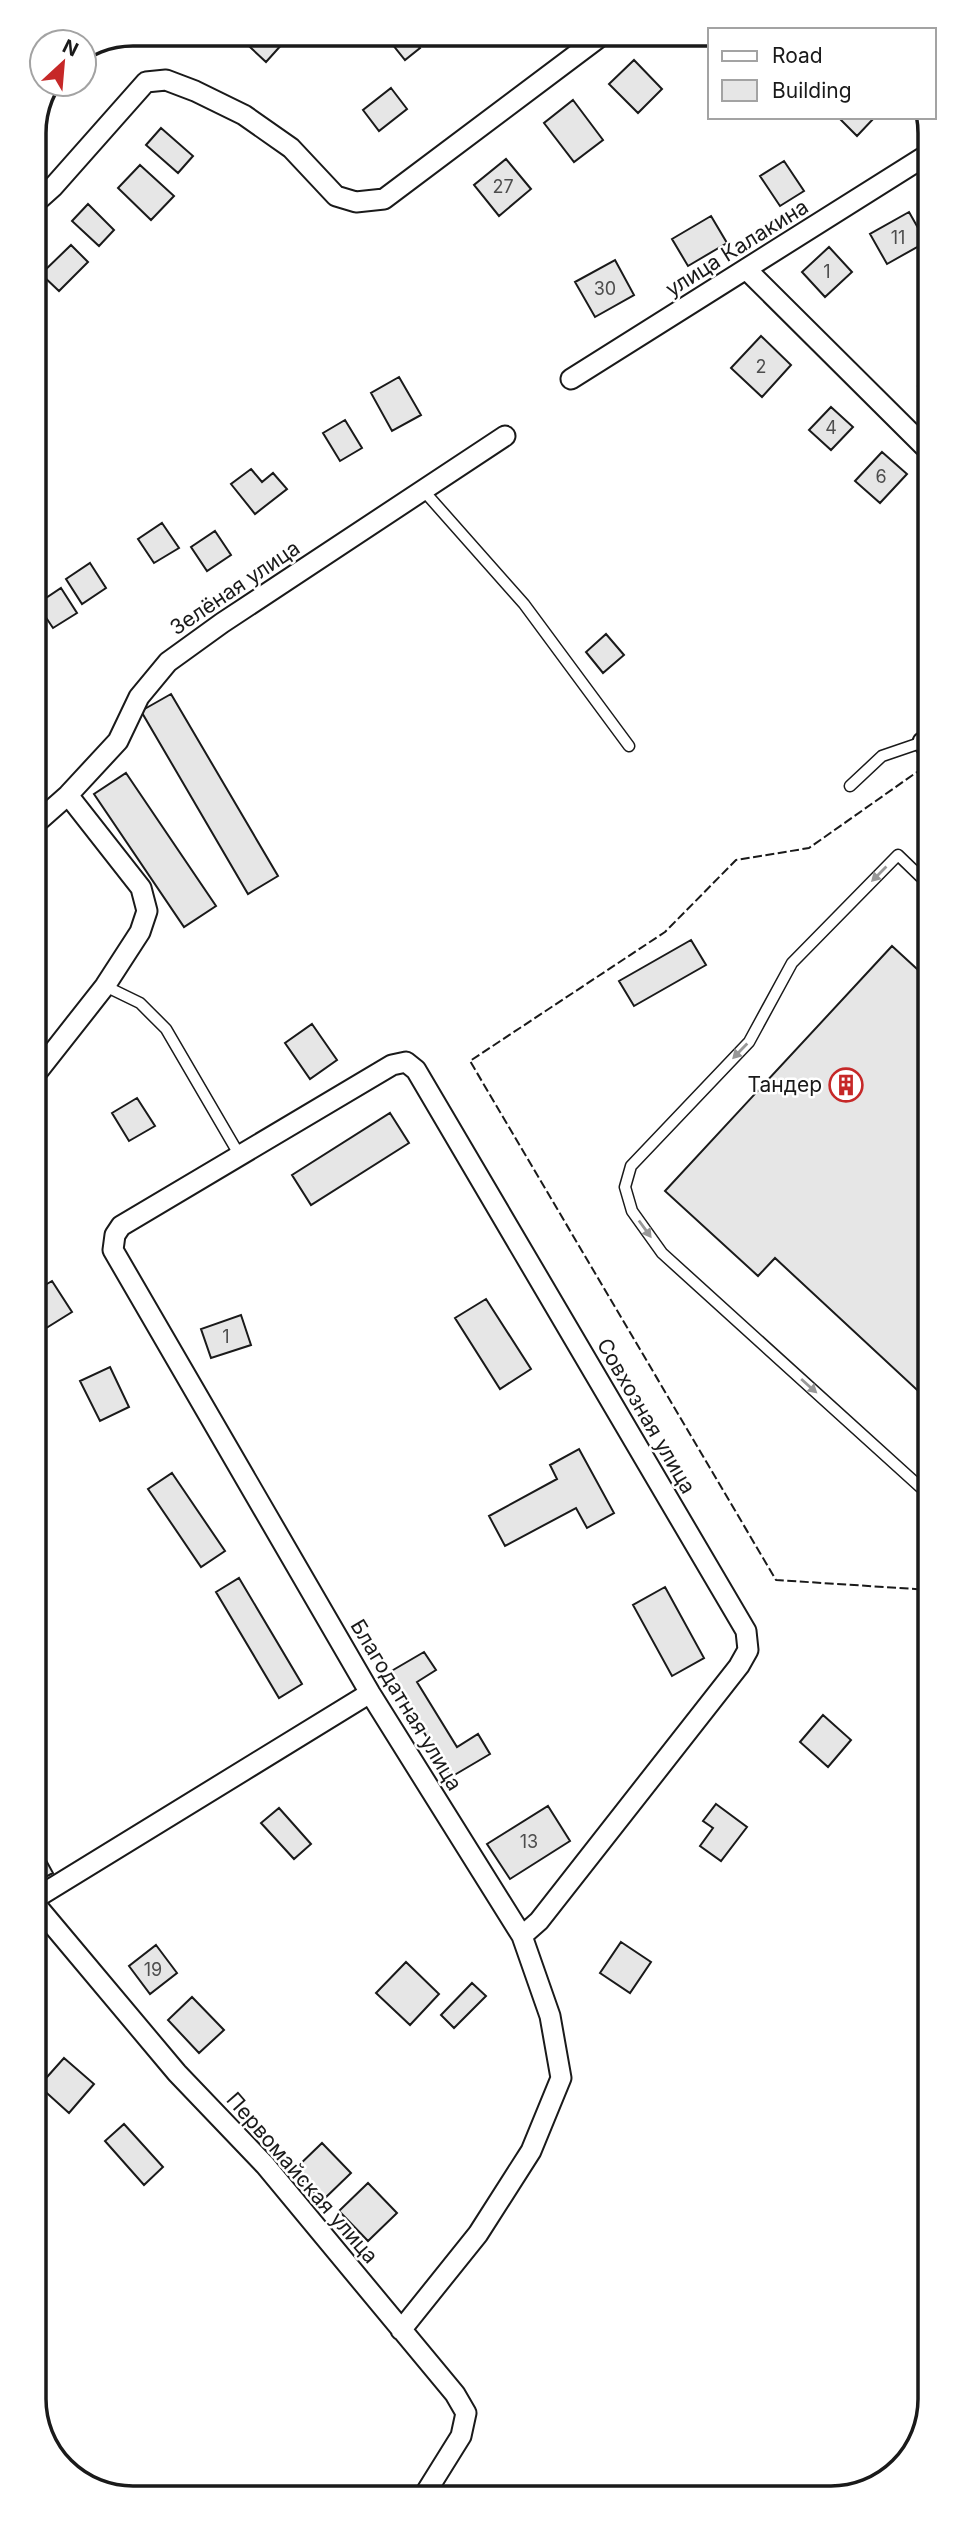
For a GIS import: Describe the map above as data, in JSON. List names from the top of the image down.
{
  "streets": {
    "street": [
      "улица Калакина",
      "Зелёная улица",
      "Совхозная улица",
      "Благодатная улица",
      "Первомайская улица"
    ]
  },
  "crossings": [
    ["Совхозная улица", "Благодатная улица"],
    ["Благодатная улица", "Первомайская улица"]
  ],
  "places": {
    "building": ["Тандер"]
  },
  "house_numbers": [
    "27",
    "11",
    "1",
    "30",
    "2",
    "4",
    "6",
    "1",
    "13",
    "19"
  ],
  "legend": ["Road", "Building"],
  "north": "top right"
}
